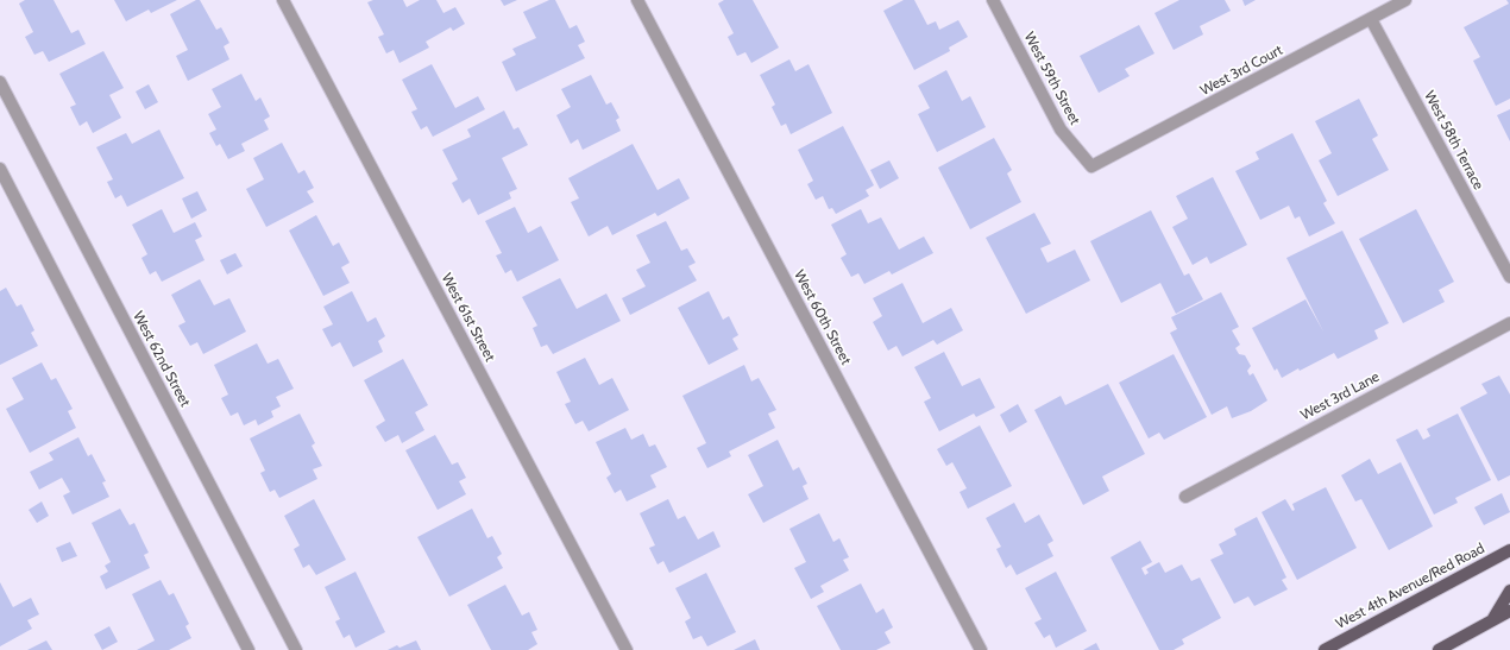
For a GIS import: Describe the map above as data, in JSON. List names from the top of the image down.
{
  "streets": {
    "main road": ["West 4th Avenue/Red Road"],
    "street": [
      "West 3rd Court",
      "West 59th Street",
      "West 58th Terrace",
      "West 61st Street",
      "West 60th Street",
      "West 62nd Street",
      "West 3rd Lane"
    ]
  },
  "crossings": [
    ["West 3rd Court", "West 59th Street"],
    ["West 3rd Court", "West 58th Terrace"]
  ]
}
